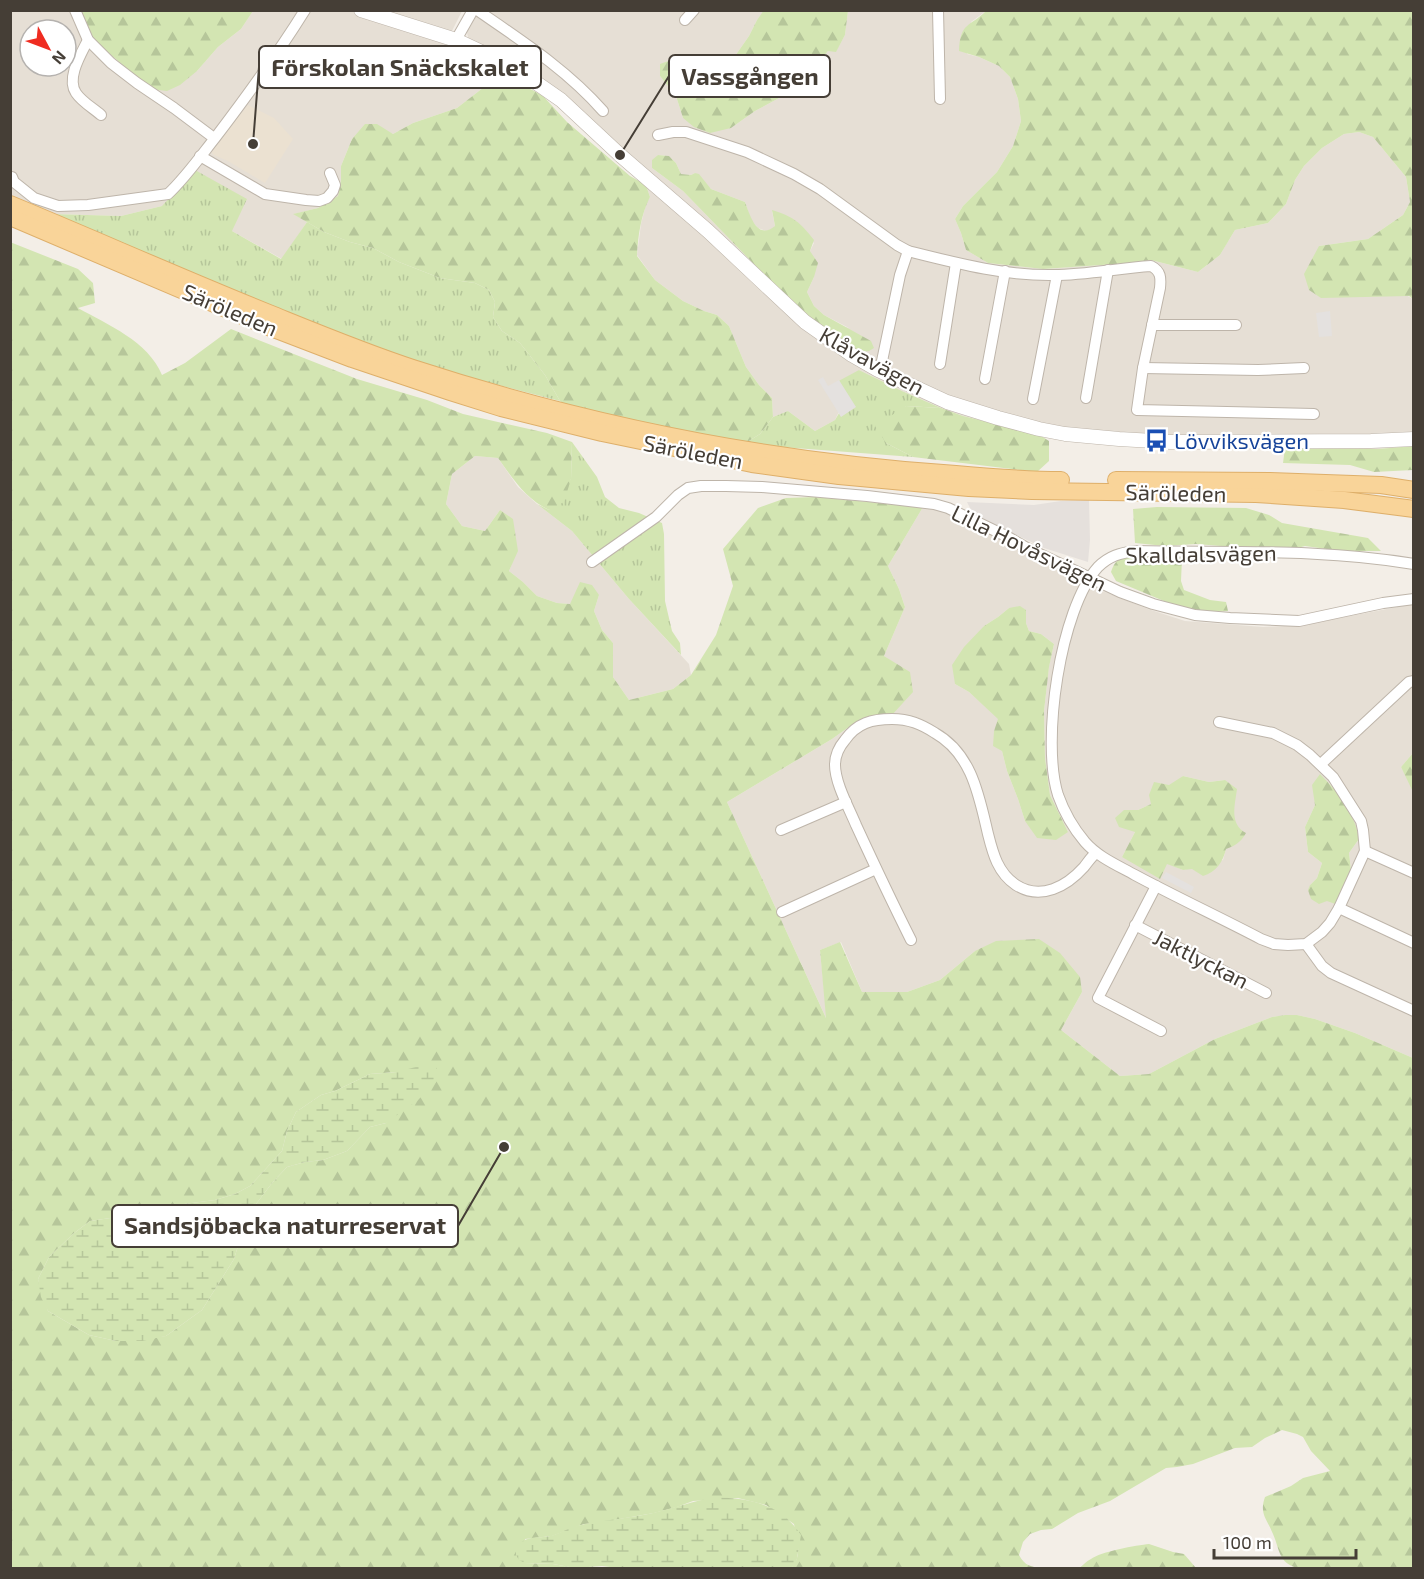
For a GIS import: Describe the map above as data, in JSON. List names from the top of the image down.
{
  "streets": {
    "main road": ["Säröleden"],
    "street": [
      "Klåvavägen",
      "Lilla Hovåsvägen",
      "Skalldalsvägen",
      "Jaktlyckan"
    ]
  },
  "crossings": [
    ["Lilla Hovåsvägen", "Skalldalsvägen"],
    ["Skalldalsvägen", "Jaktlyckan"]
  ],
  "places": {
    "other": ["Förskolan Snäckskalet", "Vassgången", "Sandsjöbacka naturreservat"],
    "bus stop": ["Lövviksvägen"]
  },
  "scale_bar": "100 m",
  "north": "bottom right"
}
